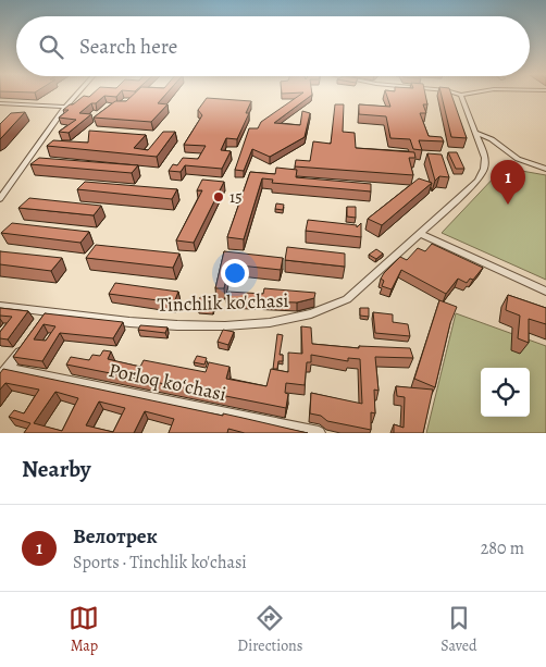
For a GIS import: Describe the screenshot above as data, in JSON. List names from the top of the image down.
{
  "streets": {
    "street": ["Tinchlik ko'chasi", "Porloq koʻchasi"]
  },
  "places": ["15"],
  "page": {
    "search": "Search here",
    "pins": "1",
    "heading": "Nearby",
    "list": [
      {
        "mark": "1",
        "name": "Велотрек",
        "note": "Sports · Tinchlik ko'chasi",
        "value": "280 m"
      }
    ],
    "nav": ["Map", "Directions", "Saved"]
  }
}
